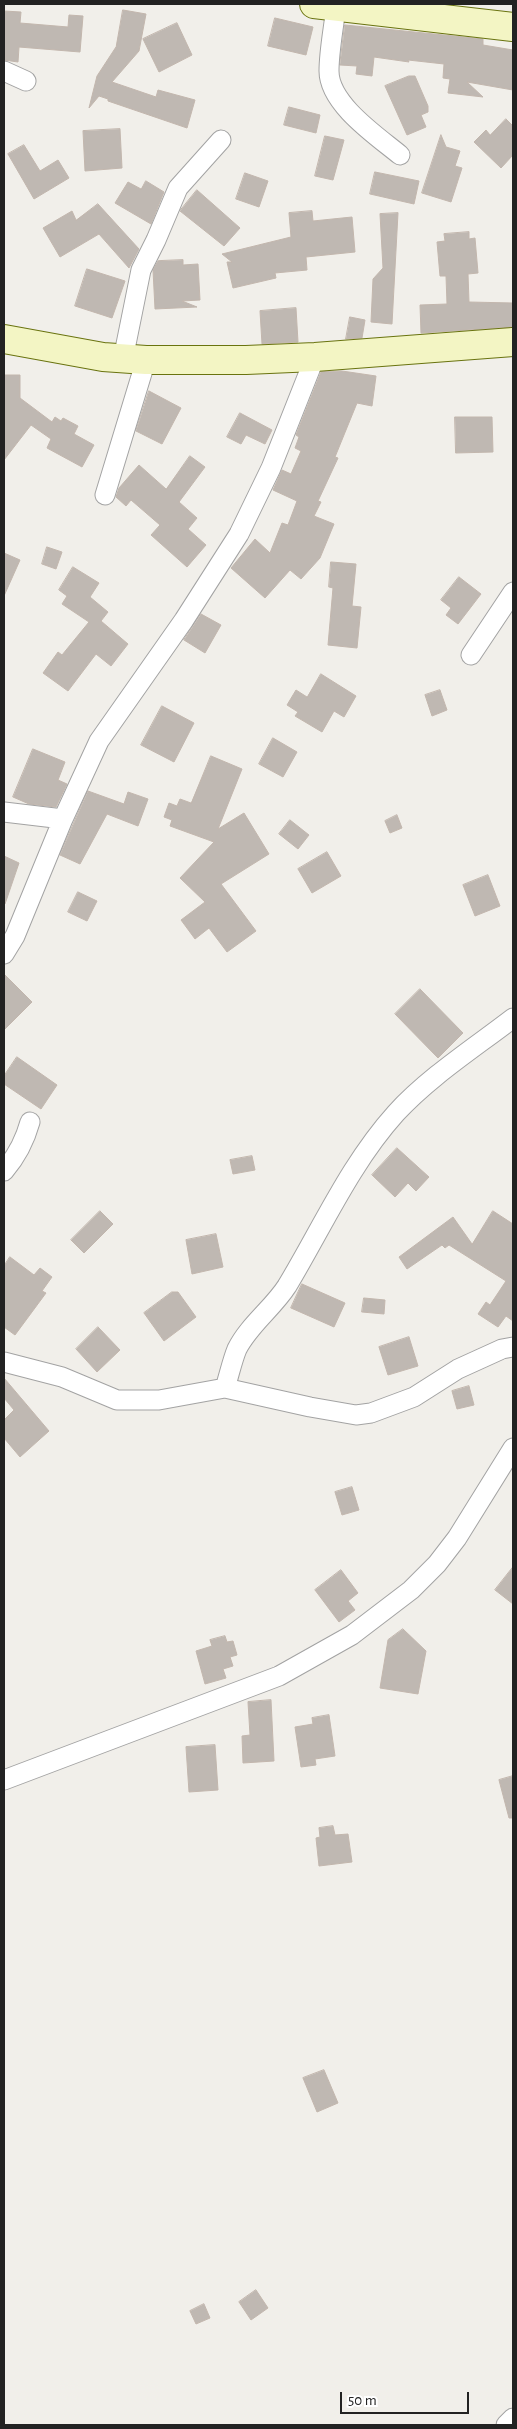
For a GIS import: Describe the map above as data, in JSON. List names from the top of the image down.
{
  "scale_bar": "50 m"
}
